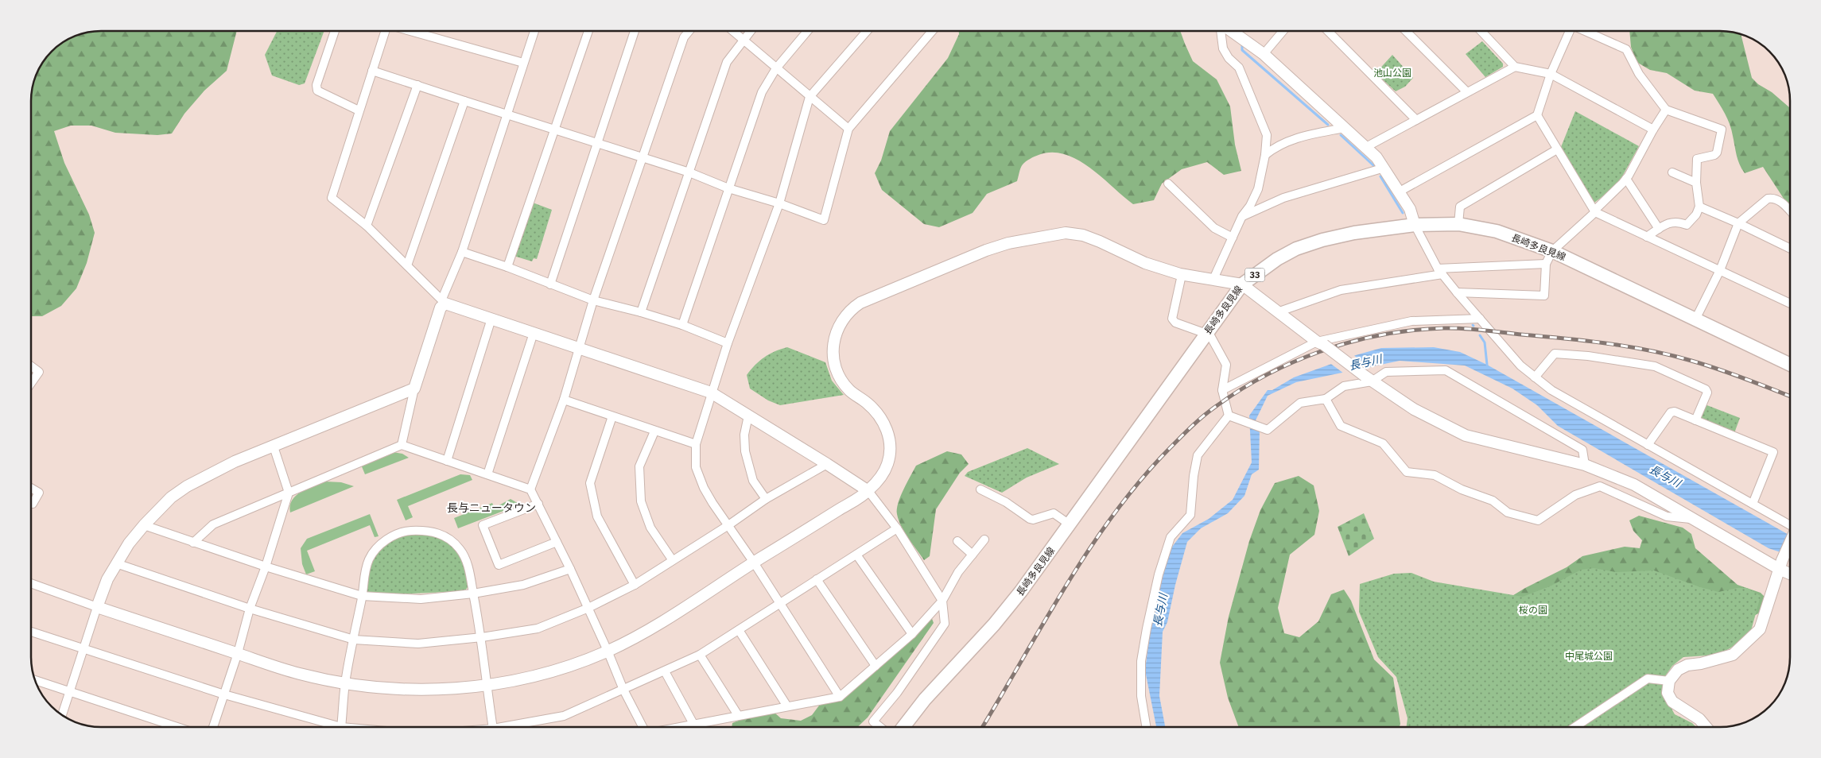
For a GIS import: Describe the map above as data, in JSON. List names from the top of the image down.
{
  "streets": {
    "main road": ["長崎多良見線", "33"]
  },
  "districts": ["長与ニュータウン"],
  "water": ["長与川"],
  "parks": ["池山公園", "桜の園", "中尾城公園"]
}
